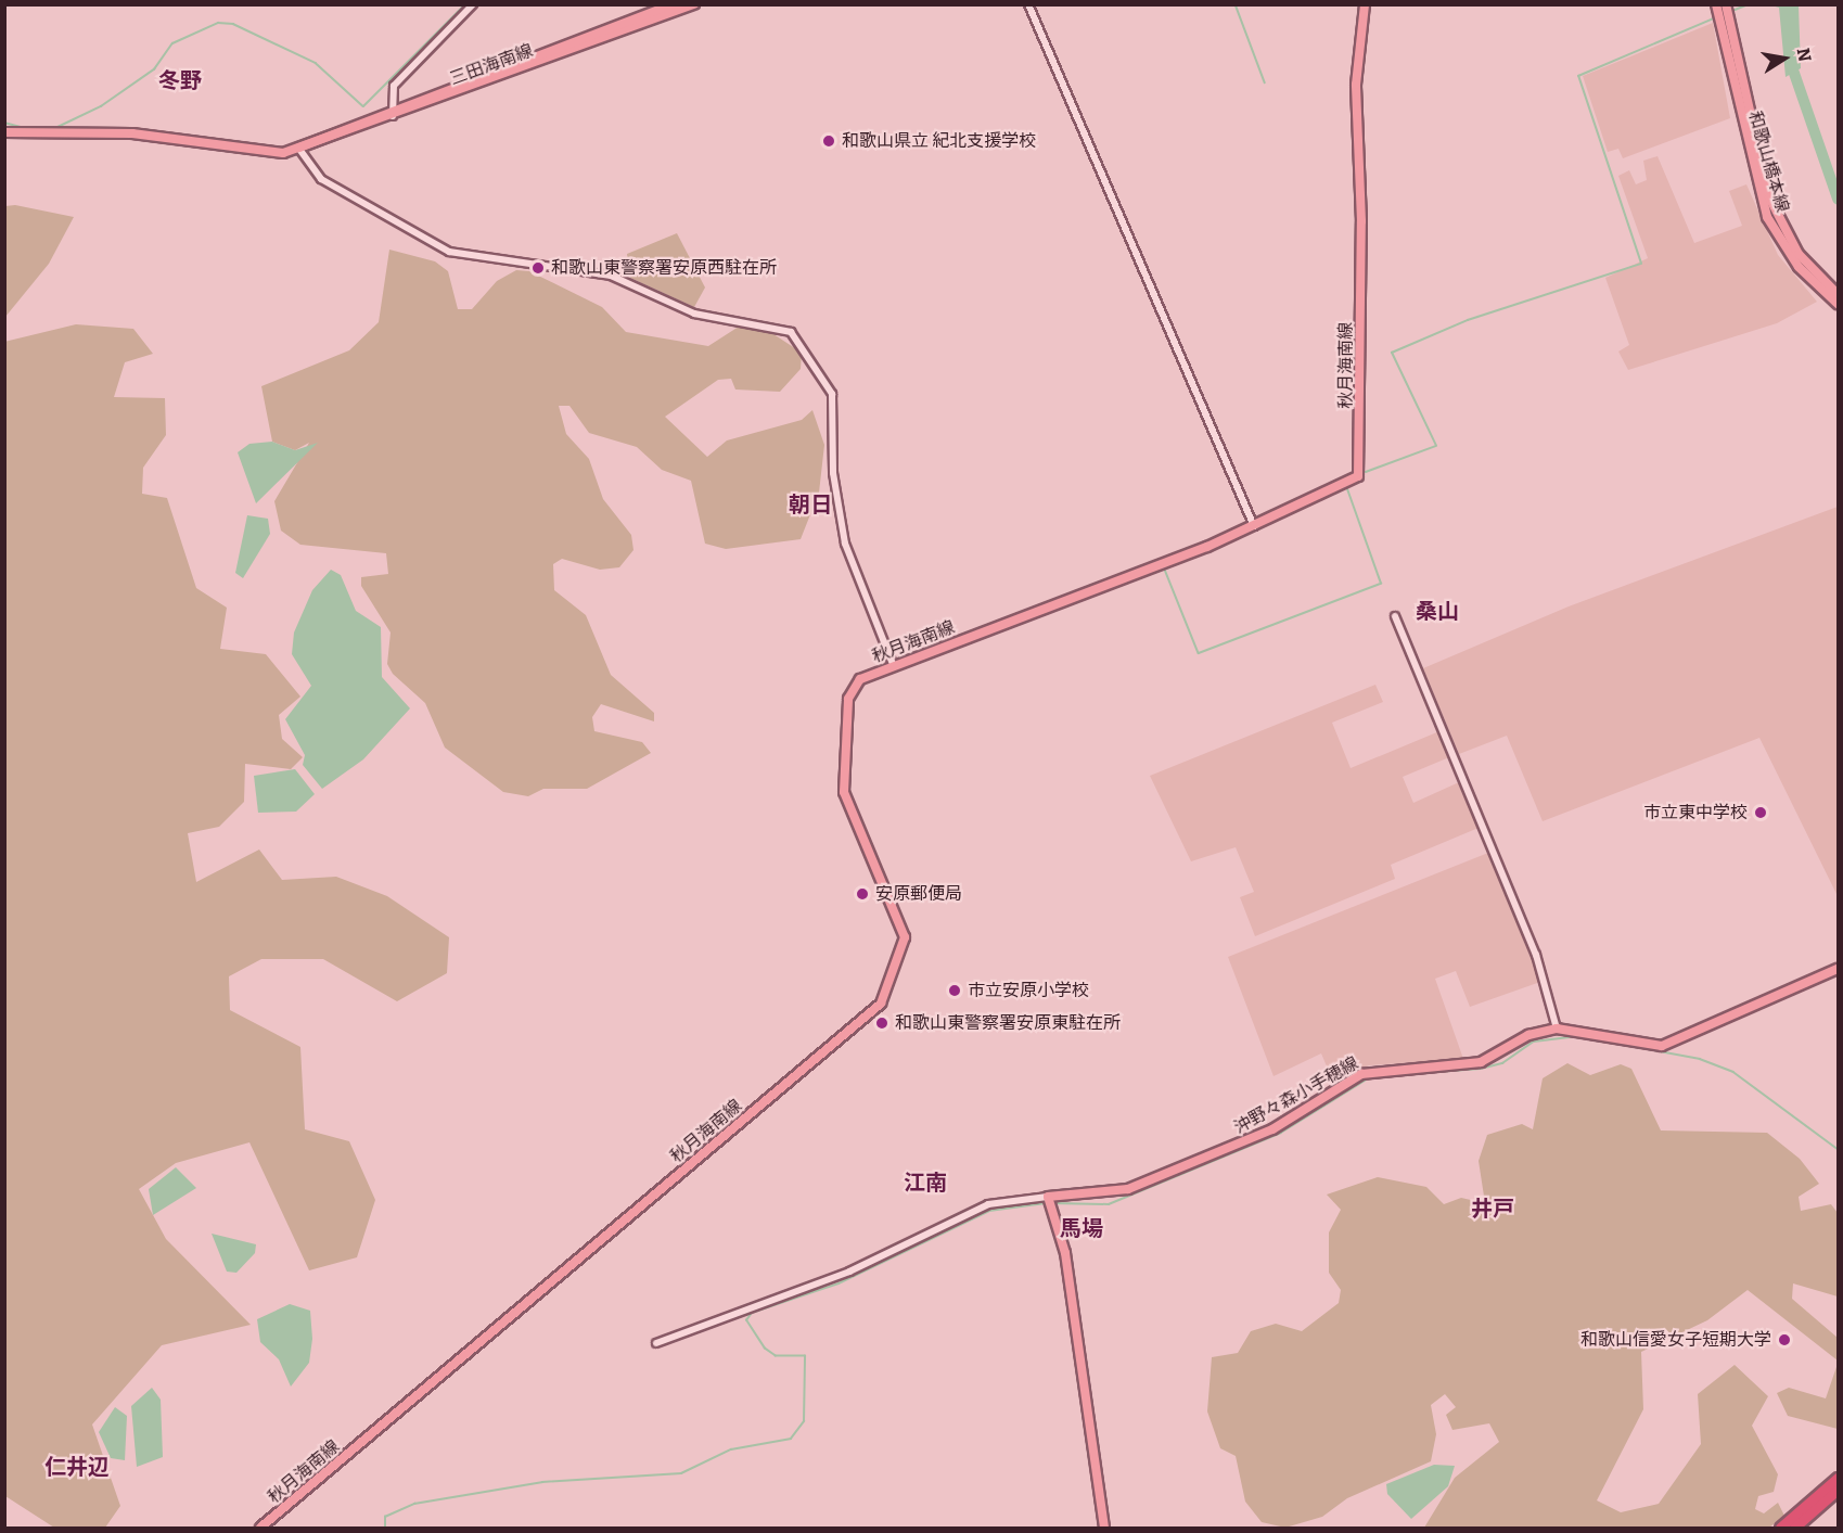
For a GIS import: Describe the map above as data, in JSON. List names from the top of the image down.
{
  "streets": {
    "main road": [
      "三田海南線",
      "和歌山橋本線",
      "秋月海南線",
      "沖野々森小手穂線"
    ]
  },
  "districts": [
    "冬野",
    "朝日",
    "桑山",
    "江南",
    "井戸",
    "馬場",
    "仁井辺"
  ],
  "places": [
    "和歌山県立 紀北支援学校",
    "和歌山東警察署安原西駐在所",
    "市立東中学校",
    "安原郵便局",
    "市立安原小学校",
    "和歌山東警察署安原東駐在所",
    "和歌山信愛女子短期大学"
  ],
  "north": "right"
}
